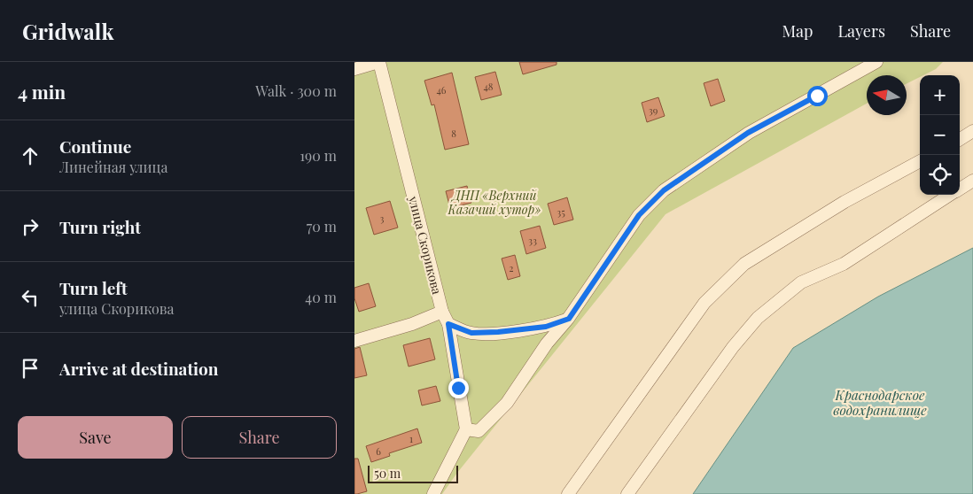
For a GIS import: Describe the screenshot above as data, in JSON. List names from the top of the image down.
{
  "streets": {
    "street": ["улица Скорикова"]
  },
  "water": ["Краснодарское водохранилище"],
  "parks": ["ДНП «Верхний Казачий хутор»"],
  "house_numbers": [
    "48",
    "46",
    "39",
    "8",
    "35",
    "3",
    "33",
    "2",
    "1",
    "6"
  ],
  "scale_bar": "50 m",
  "north": "left",
  "page": {
    "header": "Gridwalk",
    "nav": ["Map", "Layers", "Share"],
    "heading": ["4 min", "Walk · 300 m"],
    "map_buttons": ["+", "−"],
    "list": [
      ["Continue", "Линейная улица", "190 m"],
      ["Turn right", "70 m"],
      ["Turn left", "улица Скорикова", "40 m"],
      "Arrive at destination"
    ],
    "buttons": ["Save", "Share"],
    "scale": "50 m"
  }
}
